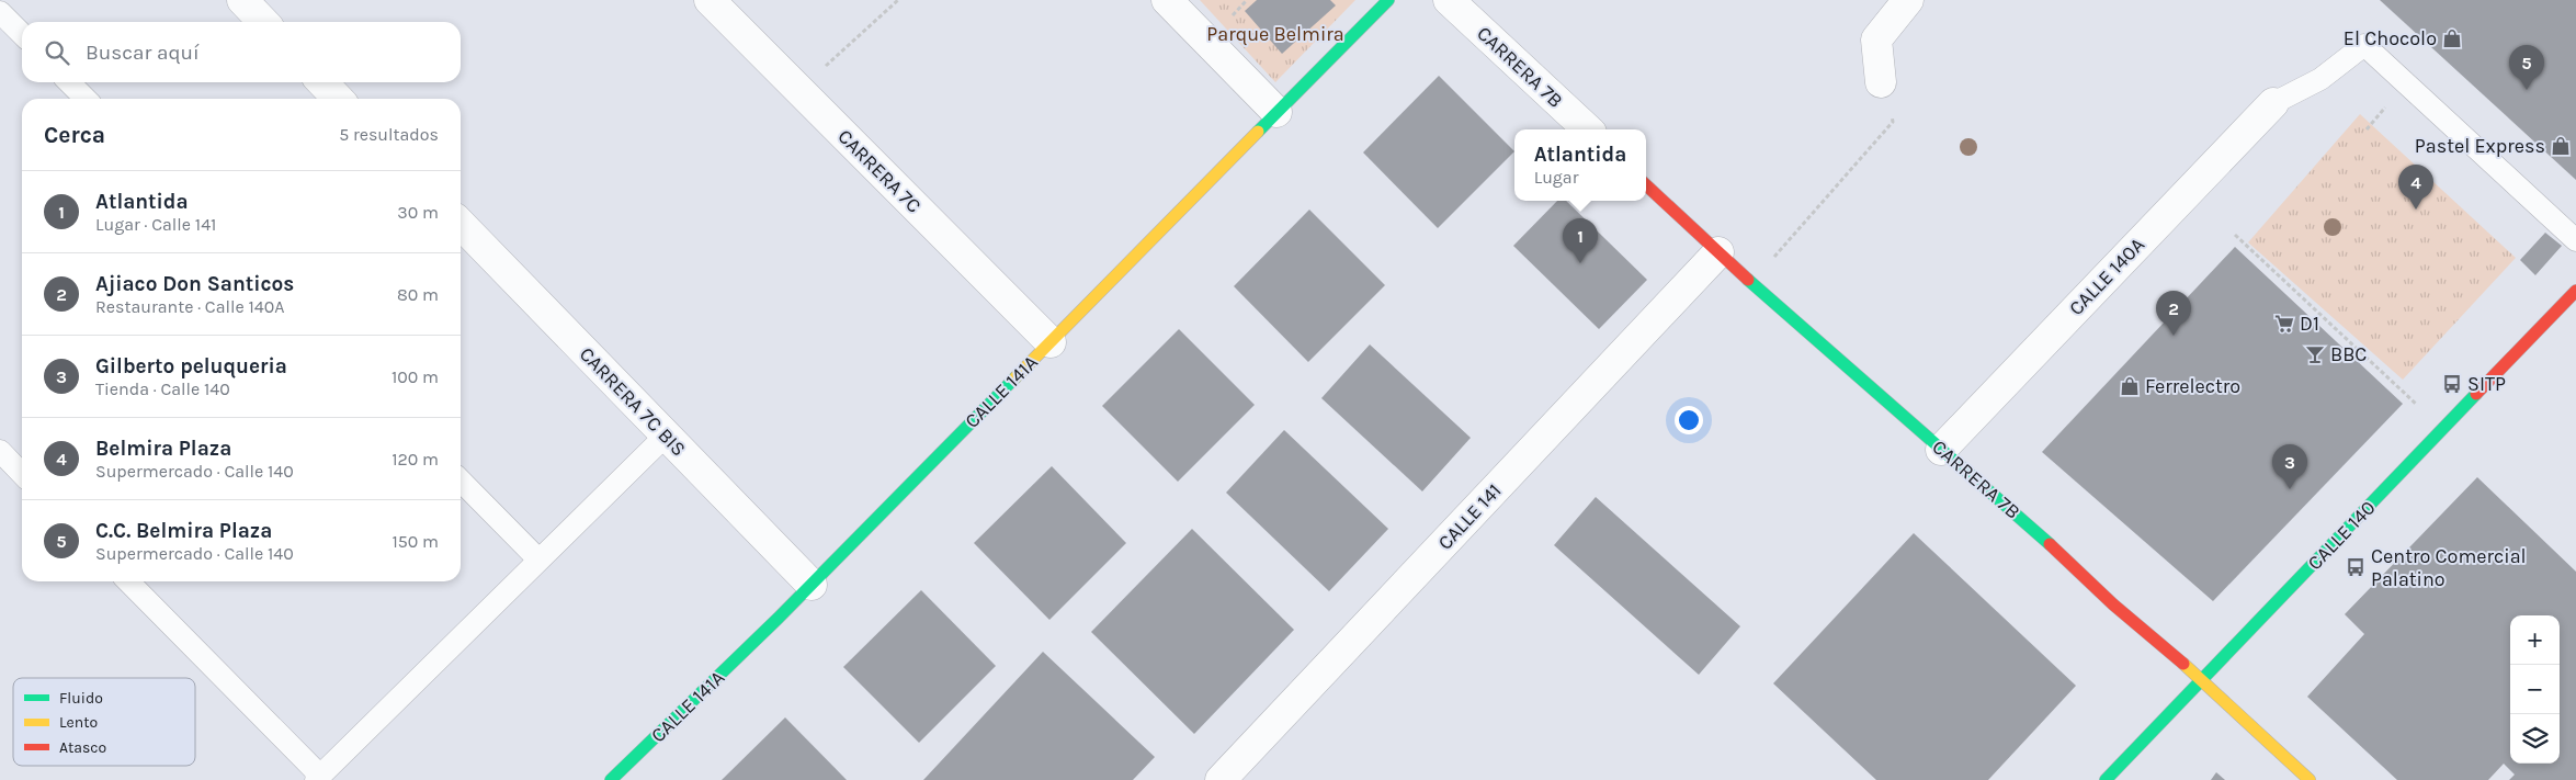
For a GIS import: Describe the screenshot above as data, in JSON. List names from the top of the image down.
{
  "streets": {
    "street": [
      "CARRERA 7B",
      "CARRERA 7C",
      "CALLE 140A",
      "CALLE 141A",
      "CARRERA 7C BIS",
      "CALLE 141",
      "CALLE 140"
    ]
  },
  "crossings": [
    ["CARRERA 7B", "CALLE 140A"],
    ["CARRERA 7B", "CALLE 141"],
    ["CARRERA 7B", "CALLE 140"],
    ["CARRERA 7C", "CALLE 141A"],
    ["CALLE 141A", "CARRERA 7C BIS"]
  ],
  "parks": ["Parque Belmira"],
  "places": {
    "shop": ["El Chocolo", "Pastel Express", "Ferrelectro"],
    "supermarket": ["D1"],
    "bar": ["BBC"],
    "bus stop": ["SITP", "Centro Comercial Palatino"]
  },
  "legend": ["Fluido", "Lento", "Atasco"],
  "page": {
    "search": "Buscar aquí",
    "pins": [
      "5",
      "4",
      "1",
      "2",
      "3"
    ],
    "heading": ["Cerca", "5 resultados"],
    "popup": ["Atlantida", "Lugar"],
    "list": [
      {
        "mark": "1",
        "name": "Atlantida",
        "note": "Lugar · Calle 141",
        "value": "30 m"
      },
      {
        "mark": "2",
        "name": "Ajiaco Don Santicos",
        "note": "Restaurante · Calle 140A",
        "value": "80 m"
      },
      {
        "mark": "3",
        "name": "Gilberto peluqueria",
        "note": "Tienda · Calle 140",
        "value": "100 m"
      },
      {
        "mark": "4",
        "name": "Belmira Plaza",
        "note": "Supermercado · Calle 140",
        "value": "120 m"
      },
      {
        "mark": "5",
        "name": "C.C. Belmira Plaza",
        "note": "Supermercado · Calle 140",
        "value": "150 m"
      }
    ],
    "map_buttons": ["+", "−"]
  }
}
